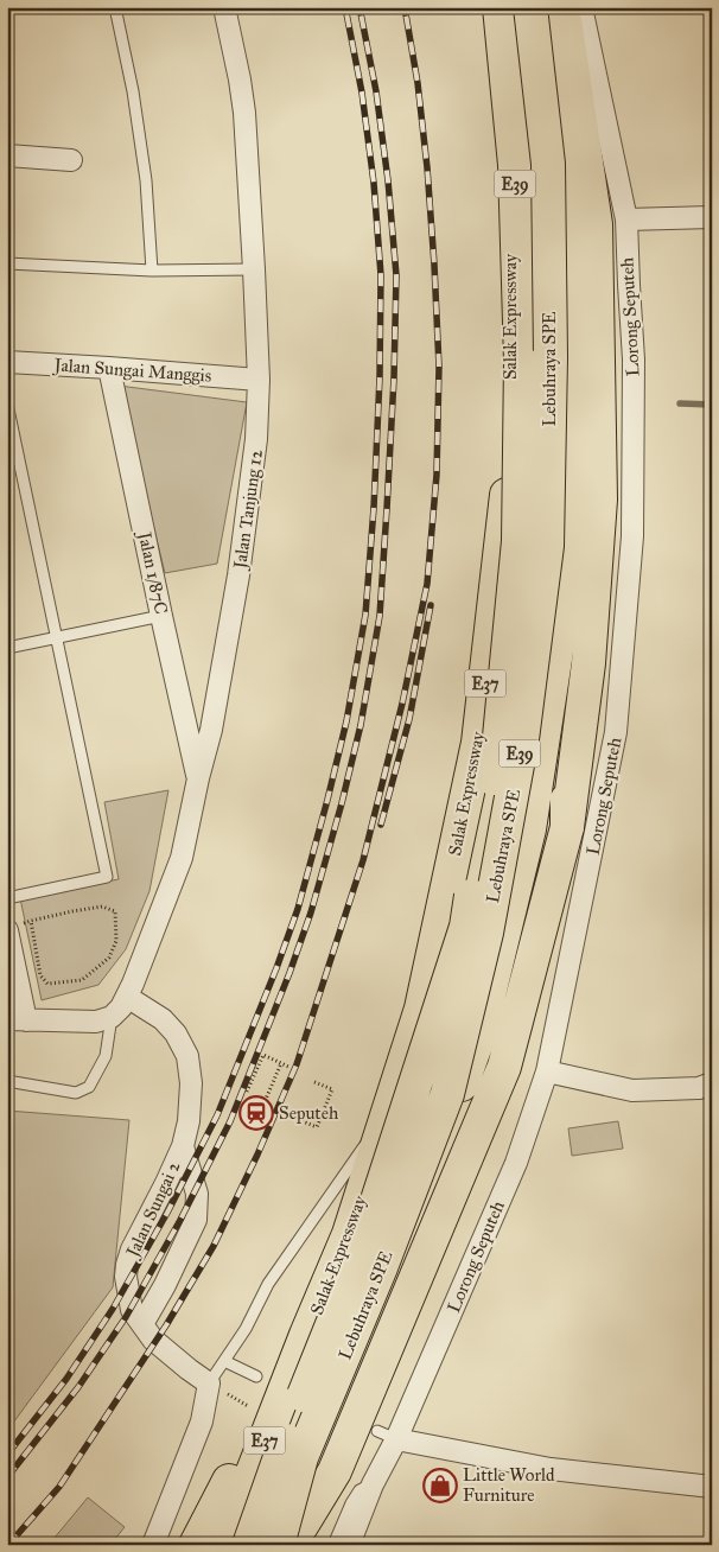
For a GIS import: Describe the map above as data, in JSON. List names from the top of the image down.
{
  "streets": {
    "highway": [
      "E39",
      "Salak Expressway",
      "Lebuhraya SPE",
      "E37"
    ],
    "street": [
      "Lorong Seputeh",
      "Jalan Sungai Manggis",
      "Jalan Tanjung 12",
      "Jalan 1/87C",
      "Jalan Sungai 2"
    ]
  },
  "crossings": [
    ["Jalan Sungai Manggis", "Jalan Tanjung 12"],
    ["Jalan Sungai Manggis", "Jalan 1/87C"],
    ["Jalan Tanjung 12", "Jalan 1/87C"],
    ["Jalan Tanjung 12", "Jalan Sungai 2"]
  ],
  "places": {
    "station": ["Seputeh"],
    "shop": ["Little World Furniture"]
  }
}
